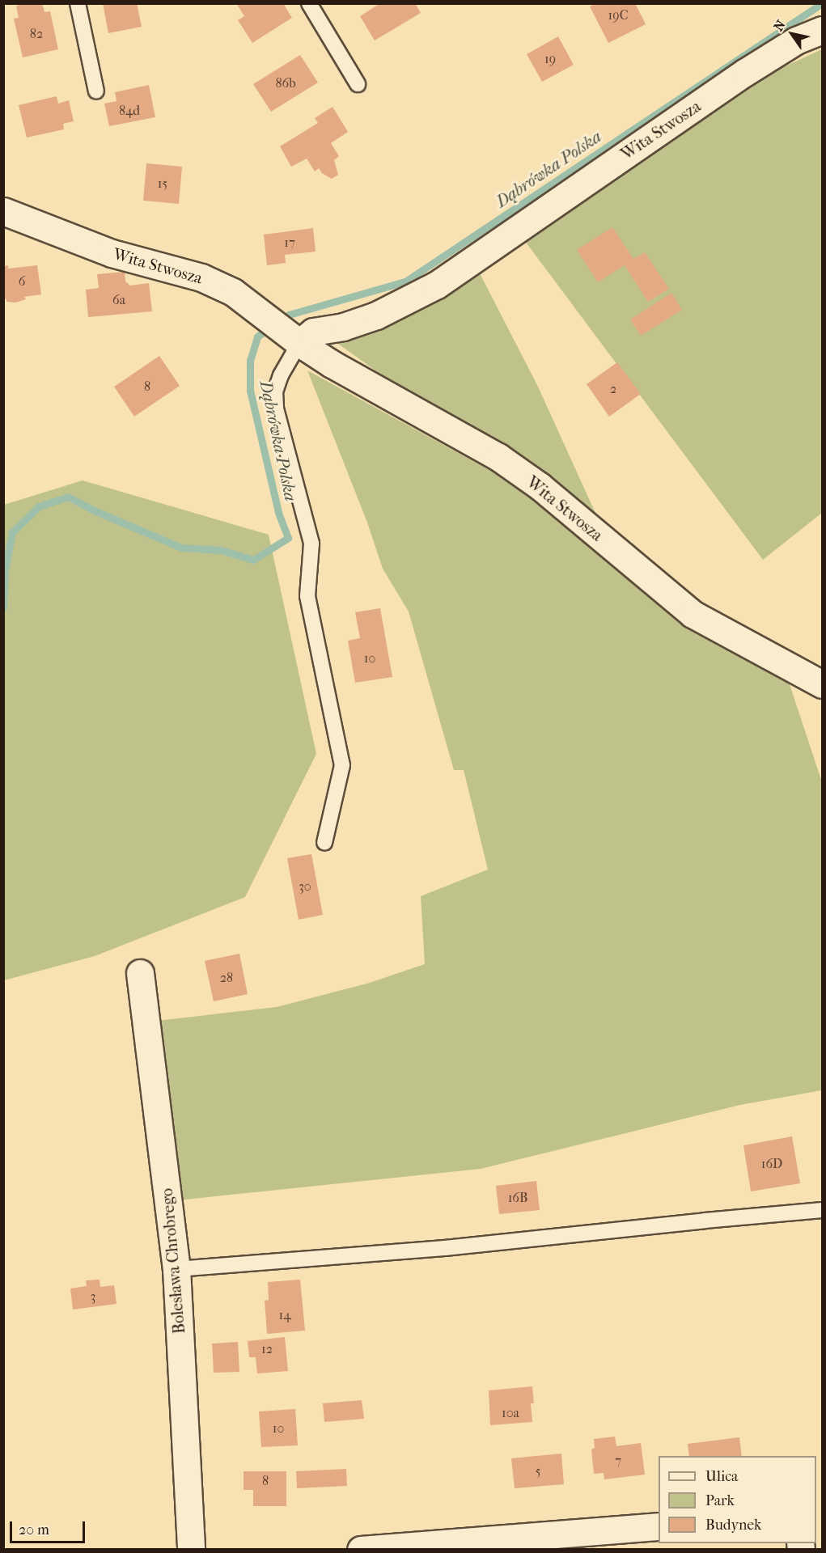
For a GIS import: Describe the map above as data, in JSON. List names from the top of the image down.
{
  "streets": {
    "street": ["Wita Stwosza", "Bolesława Chrobrego"]
  },
  "water": ["Dąbrówka Polska"],
  "house_numbers": [
    "19C",
    "82",
    "19",
    "86b",
    "84d",
    "15",
    "17",
    "6",
    "6a",
    "8",
    "2",
    "10",
    "30",
    "28",
    "16D",
    "16B",
    "3",
    "14",
    "12",
    "10a",
    "10",
    "7",
    "5",
    "8"
  ],
  "legend": ["Ulica", "Park", "Budynek"],
  "scale_bar": "20 m",
  "north": "top left"
}
